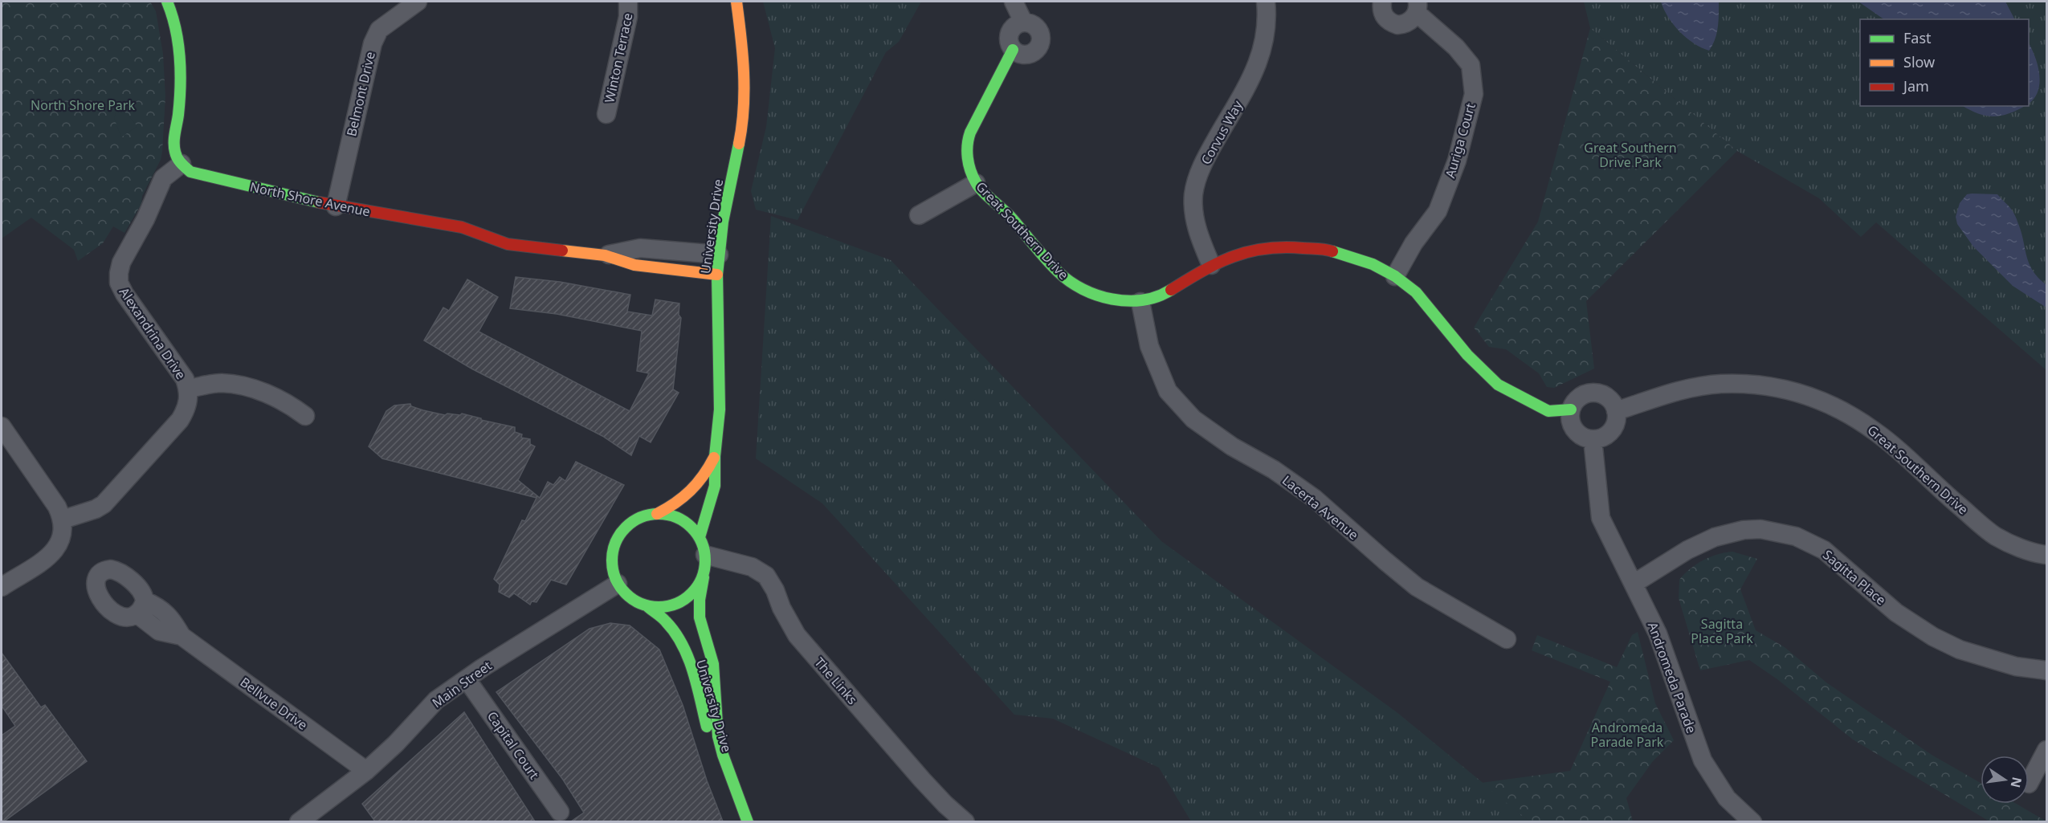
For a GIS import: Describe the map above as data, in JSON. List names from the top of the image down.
{
  "streets": {
    "street": [
      "Winton Terrace",
      "Belmont Drive",
      "Corvus Way",
      "Auriga Court",
      "North Shore Avenue",
      "University Drive",
      "Great Southern Drive",
      "Alexandrina Drive",
      "Lacerta Avenue",
      "Sagitta Place",
      "Andromeda Parade",
      "The Links",
      "Main Street",
      "Bellvue Drive",
      "Capital Court"
    ]
  },
  "crossings": [
    ["Belmont Drive", "North Shore Avenue"],
    ["Corvus Way", "Great Southern Drive"],
    ["Auriga Court", "Great Southern Drive"],
    ["North Shore Avenue", "University Drive"],
    ["North Shore Avenue", "Alexandrina Drive"],
    ["University Drive", "The Links"],
    ["University Drive", "Main Street"],
    ["Great Southern Drive", "Lacerta Avenue"],
    ["Great Southern Drive", "Andromeda Parade"],
    ["Sagitta Place", "Andromeda Parade"],
    ["The Links", "Main Street"],
    ["Main Street", "Bellvue Drive"],
    ["Main Street", "Capital Court"]
  ],
  "parks": [
    "North Shore Park",
    "Great Southern Drive Park",
    "Sagitta Place Park",
    "Andromeda Parade Park"
  ],
  "legend": ["Fast", "Slow", "Jam"],
  "north": "right"
}
